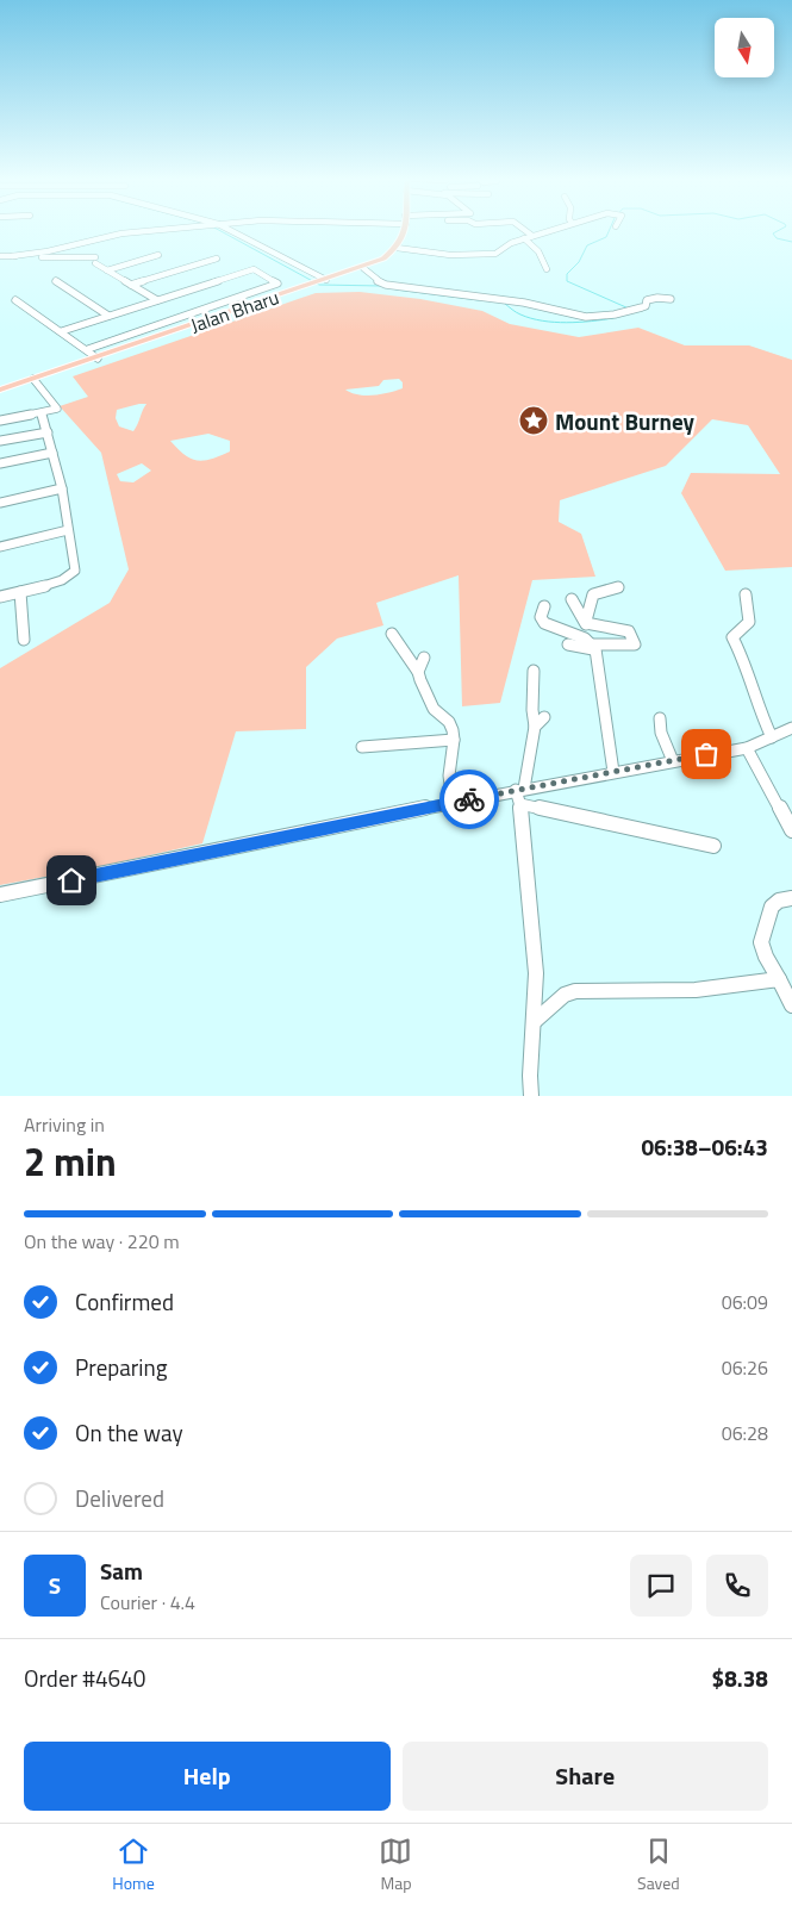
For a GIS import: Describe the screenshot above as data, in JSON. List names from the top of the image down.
{
  "streets": {
    "main road": ["Jalan Bharu"]
  },
  "places": {
    "place": ["Mount Burney"]
  },
  "north": "bottom",
  "page": {
    "heading": ["2 min", "Arriving in", "06:38–06:43"],
    "panel": [
      "Sam",
      "Courier · 4.4",
      "Order #4640",
      "$8.38"
    ],
    "bar": "On the way · 220 m",
    "list": [
      ["Confirmed", "06:09"],
      ["Preparing", "06:26"],
      ["On the way", "06:28"],
      "Delivered"
    ],
    "round": "S",
    "buttons": ["Help", "Share"],
    "tabs": ["Home", "Map", "Saved"]
  }
}
